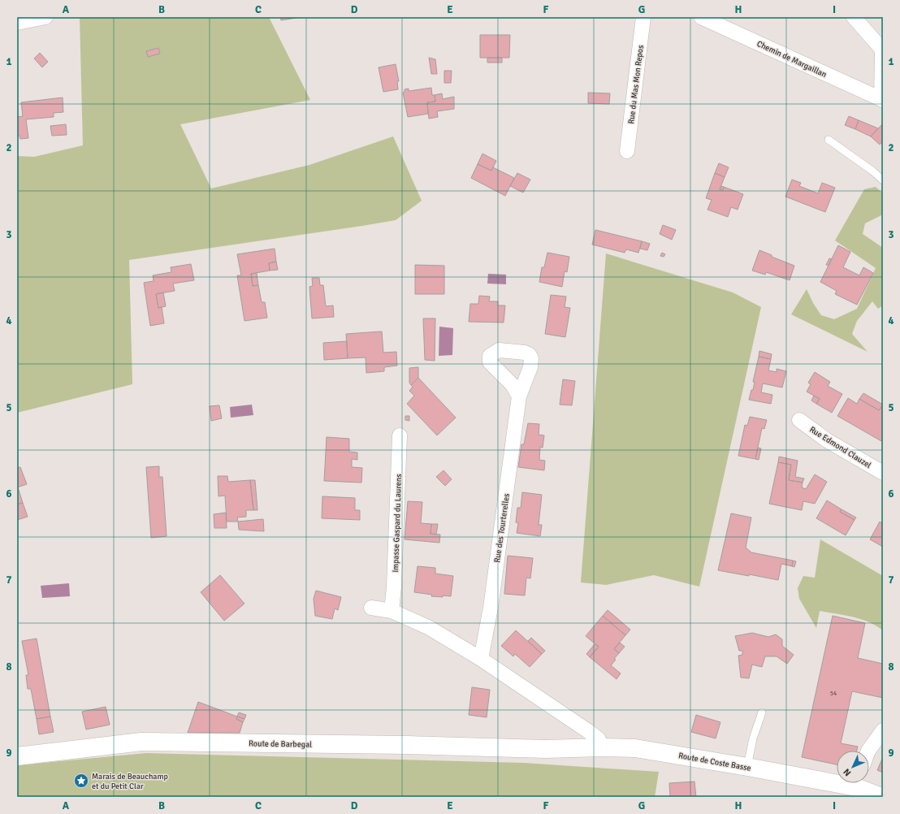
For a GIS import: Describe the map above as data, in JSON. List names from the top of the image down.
{
  "streets": {
    "street": [
      "Chemin de Margaillan",
      "Rue du Mas Mon Repos",
      "Rue Edmond Clauzel",
      "Impasse Gaspard du Laurens",
      "Rue des Tourterelles",
      "Route de Barbegal",
      "Route de Coste Basse"
    ]
  },
  "crossings": [
    ["Route de Barbegal", "Route de Coste Basse"]
  ],
  "places": {
    "place": ["Marais de Beauchamp et du Petit Clar"]
  },
  "house_numbers": ["54"],
  "north": "bottom left",
  "grid": {
    "columns": [
      "A",
      "B",
      "C",
      "D",
      "E",
      "F",
      "G",
      "H",
      "I"
    ],
    "rows": [
      "1",
      "2",
      "3",
      "4",
      "5",
      "6",
      "7",
      "8",
      "9"
    ]
  }
}
